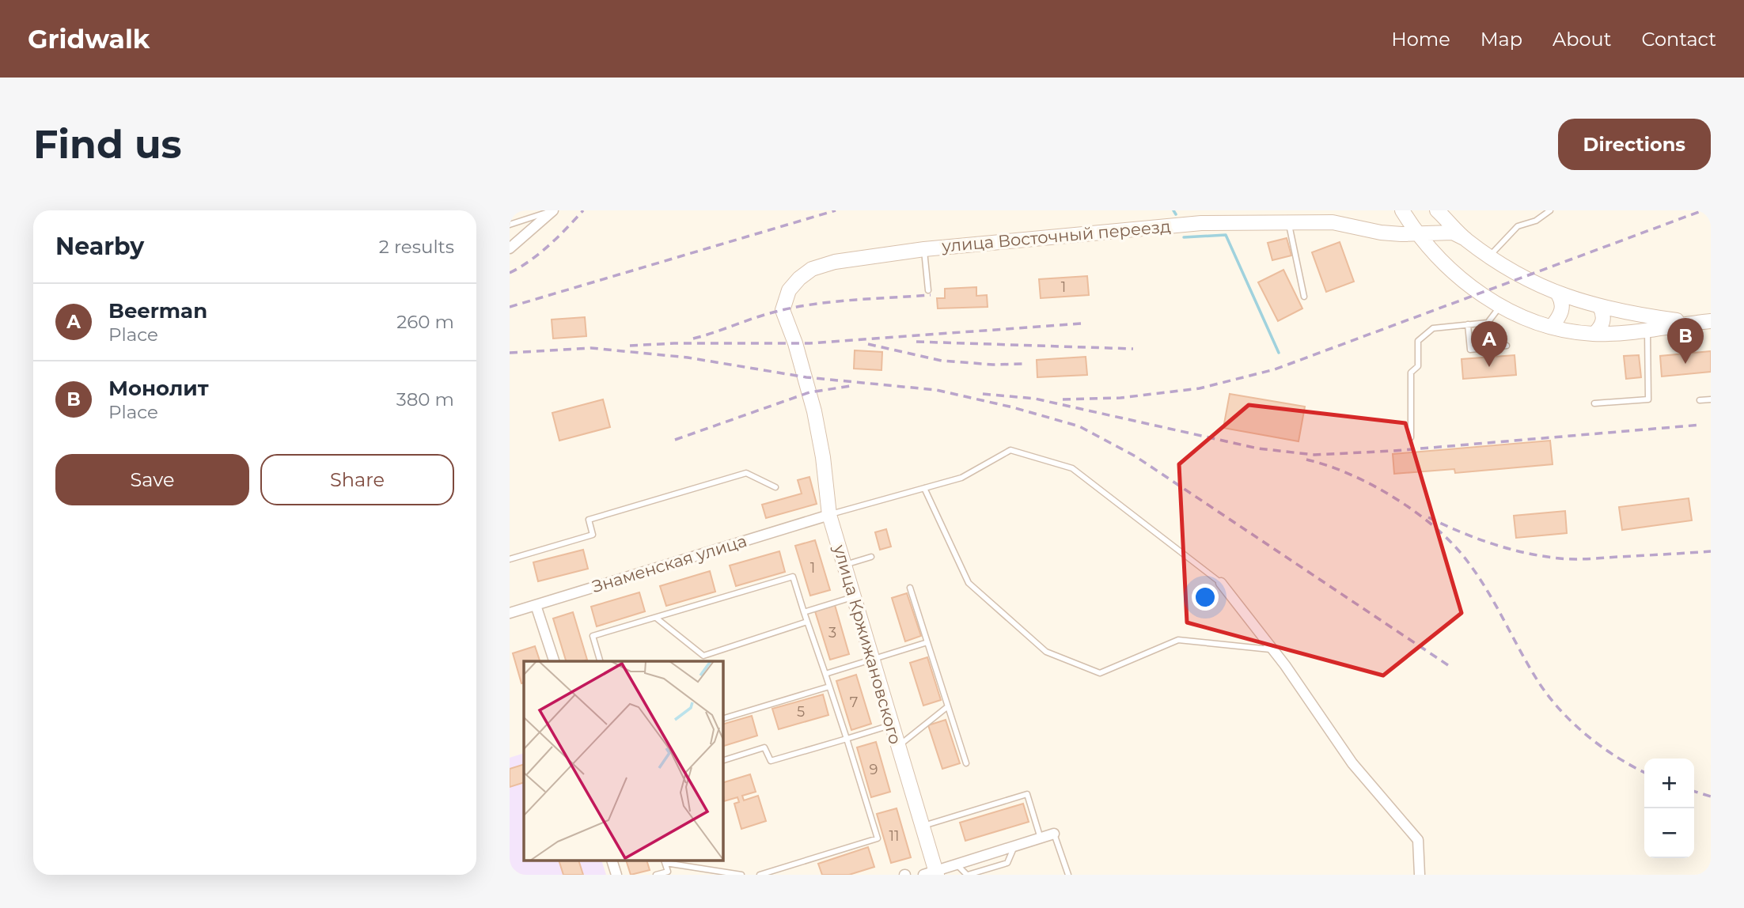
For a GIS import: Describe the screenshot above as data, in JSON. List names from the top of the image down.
{
  "streets": {
    "street": ["улица Восточный переезд", "Знаменская улица", "улица Кржижановского"]
  },
  "crossings": [
    ["улица Восточный переезд", "улица Кржижановского"],
    ["Знаменская улица", "улица Кржижановского"]
  ],
  "house_numbers": [
    "1",
    "1",
    "3",
    "7",
    "5",
    "9",
    "11"
  ],
  "page": {
    "header": "Gridwalk",
    "nav": [
      "Home",
      "Map",
      "About",
      "Contact"
    ],
    "buttons": [
      "Directions",
      ["Save", "Share"]
    ],
    "title": "Find us",
    "heading": ["Nearby", "2 results"],
    "list": [
      {
        "mark": "A",
        "name": "Beerman",
        "note": "Place",
        "value": "260 m"
      },
      {
        "mark": "B",
        "name": "Монолит",
        "note": "Place",
        "value": "380 m"
      }
    ],
    "pins": ["B", "A"],
    "map_buttons": ["+", "−"]
  }
}
